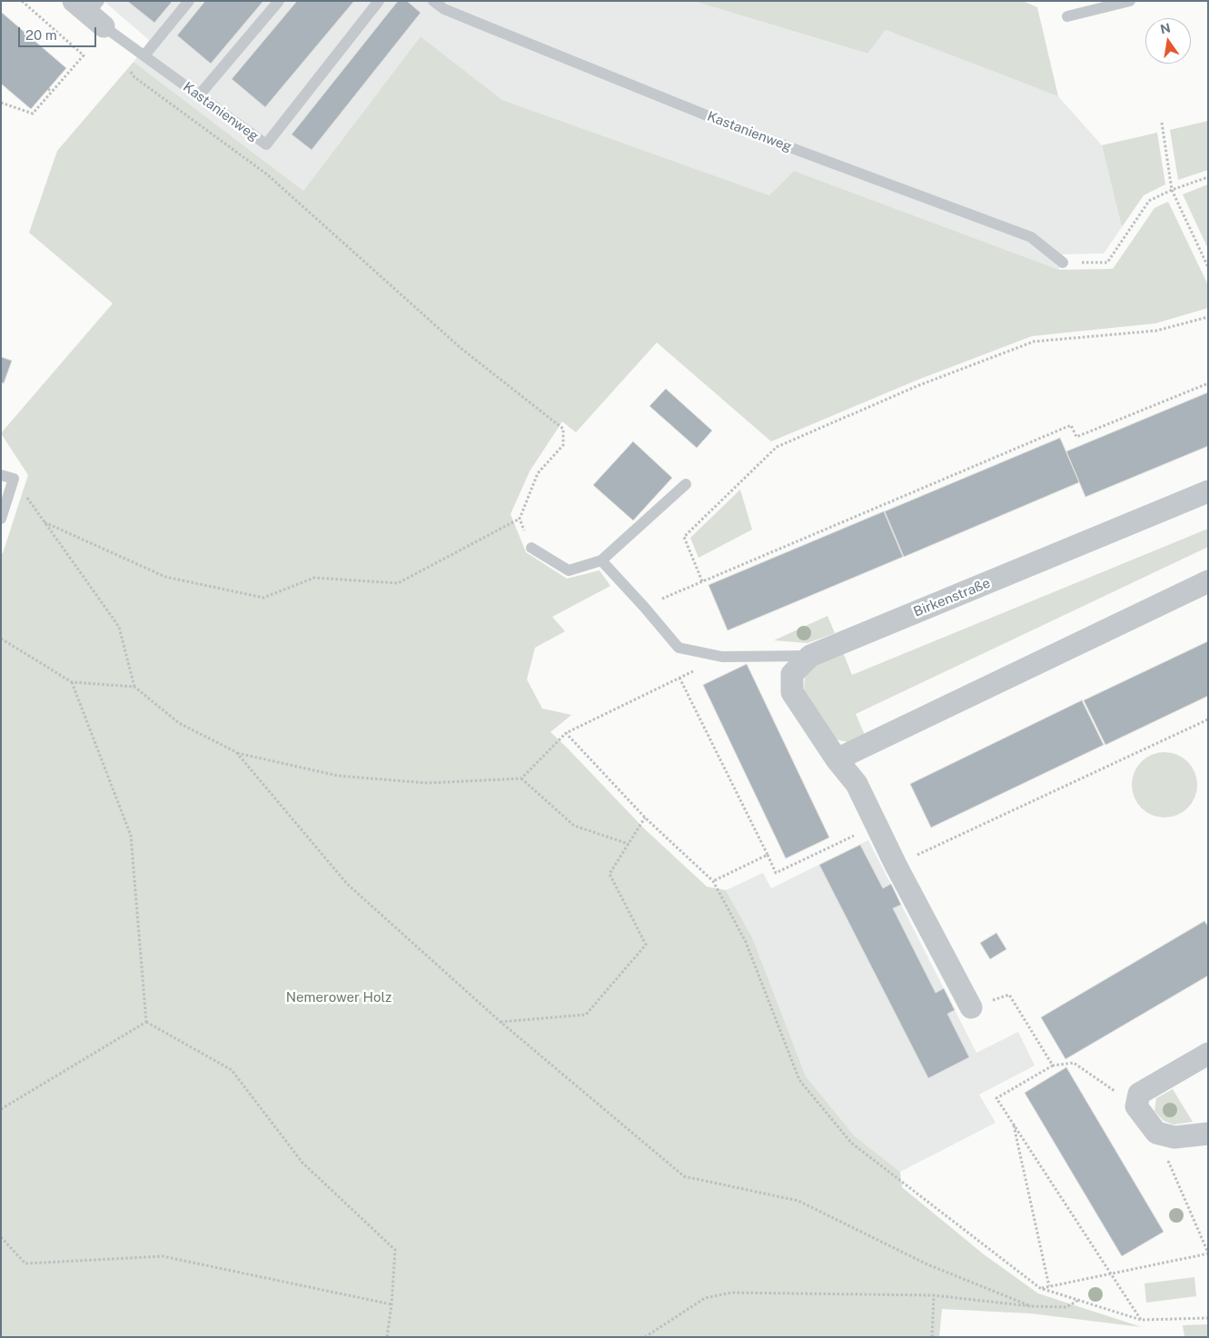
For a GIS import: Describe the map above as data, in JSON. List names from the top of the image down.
{
  "streets": {
    "street": ["Birkenstraße"],
    "lane": ["Kastanienweg"]
  },
  "parks": ["Nemerower Holz"],
  "scale_bar": "20 m",
  "north": "top"
}
